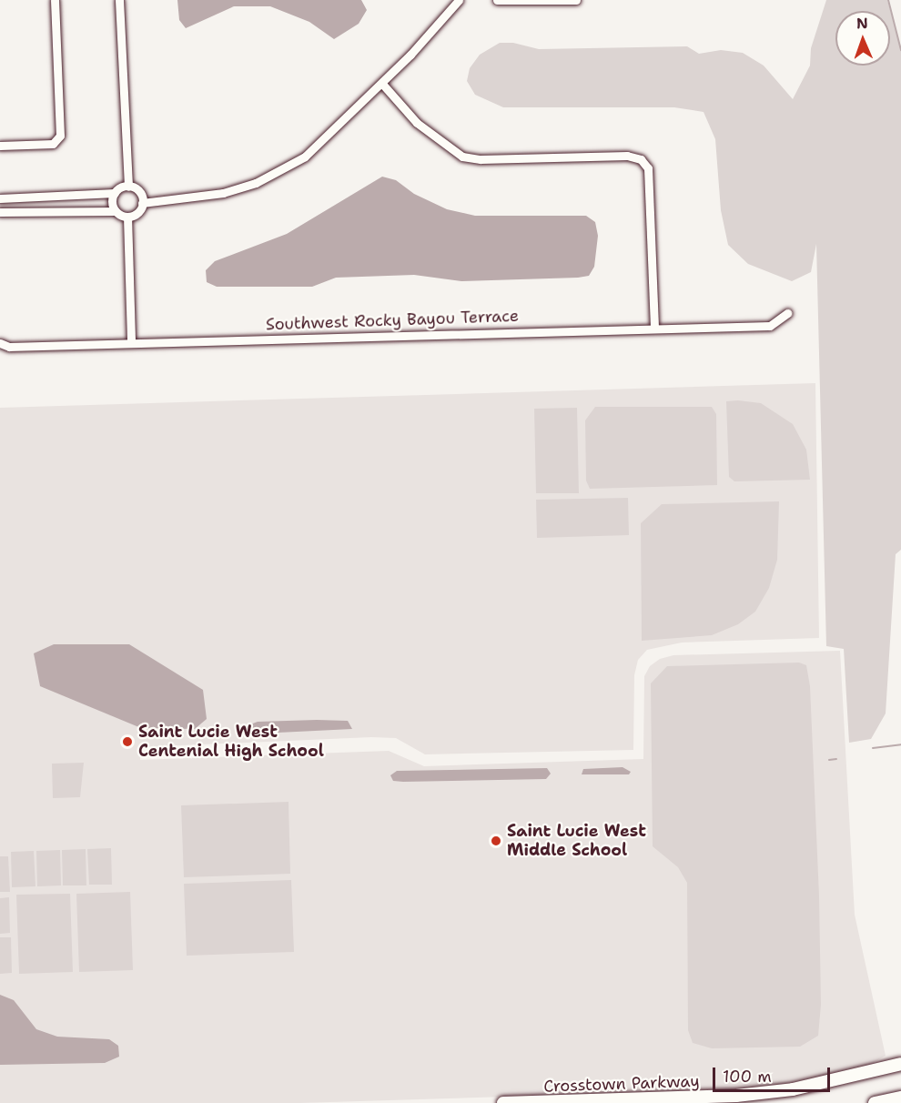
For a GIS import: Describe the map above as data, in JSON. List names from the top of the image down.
{
  "streets": {
    "main road": ["Crosstown Parkway"],
    "street": ["Southwest Rocky Bayou Terrace"]
  },
  "places": ["Saint Lucie West Centenial High School", "Saint Lucie West Middle School"],
  "scale_bar": "100 m",
  "north": "top"
}
